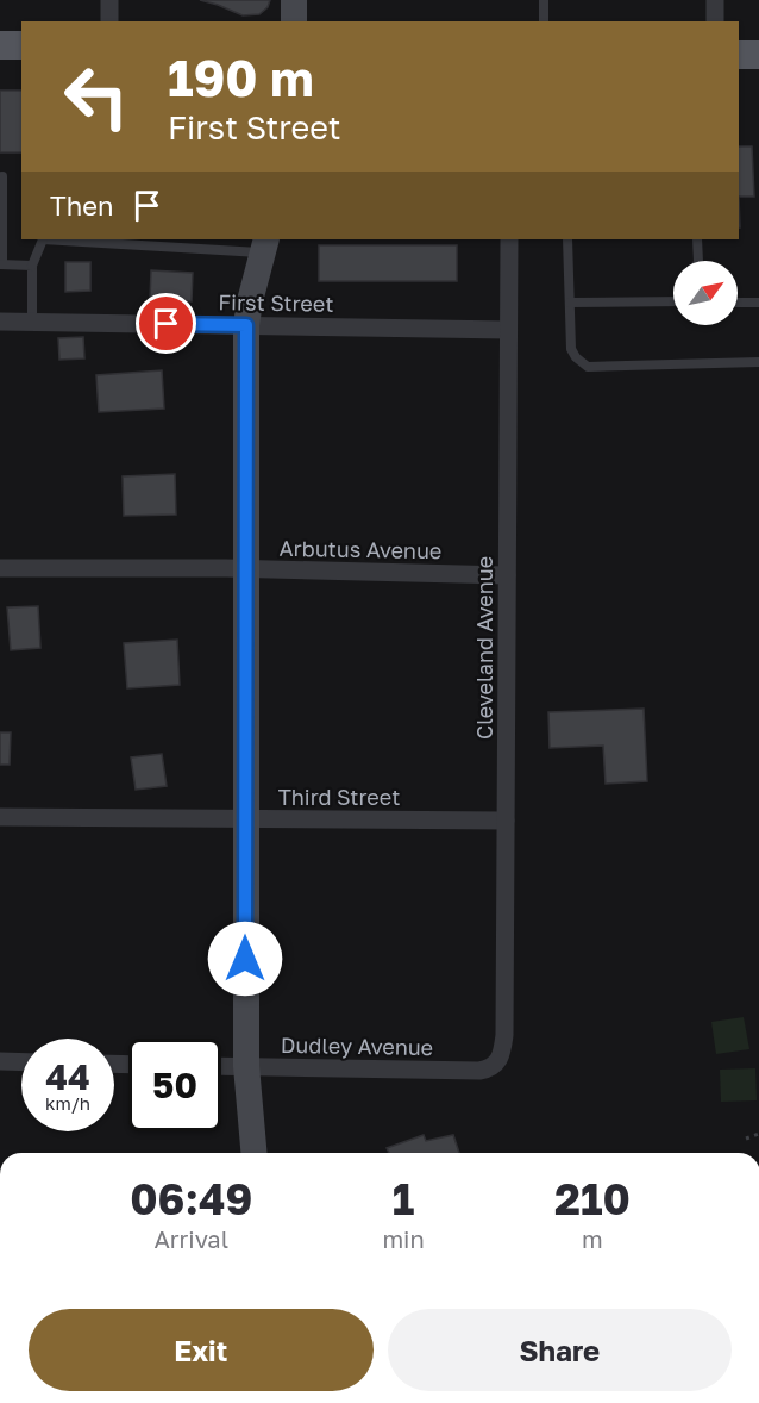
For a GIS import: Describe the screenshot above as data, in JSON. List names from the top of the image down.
{
  "streets": {
    "street": [
      "First Street",
      "Arbutus Avenue",
      "Cleveland Avenue",
      "Third Street",
      "Dudley Avenue"
    ]
  },
  "crossings": [
    ["First Street", "Cleveland Avenue"],
    ["Arbutus Avenue", "Cleveland Avenue"],
    ["Cleveland Avenue", "Third Street"],
    ["Cleveland Avenue", "Dudley Avenue"]
  ],
  "north": "top right",
  "page": {
    "turn": ["190 m", "First Street"],
    "then": "Then",
    "speed": "44 km/h",
    "limit": "50",
    "eta": [
      "06:49",
      "Arrival",
      "1",
      "min",
      "210",
      "m"
    ],
    "buttons": ["Exit", "Share"]
  }
}
